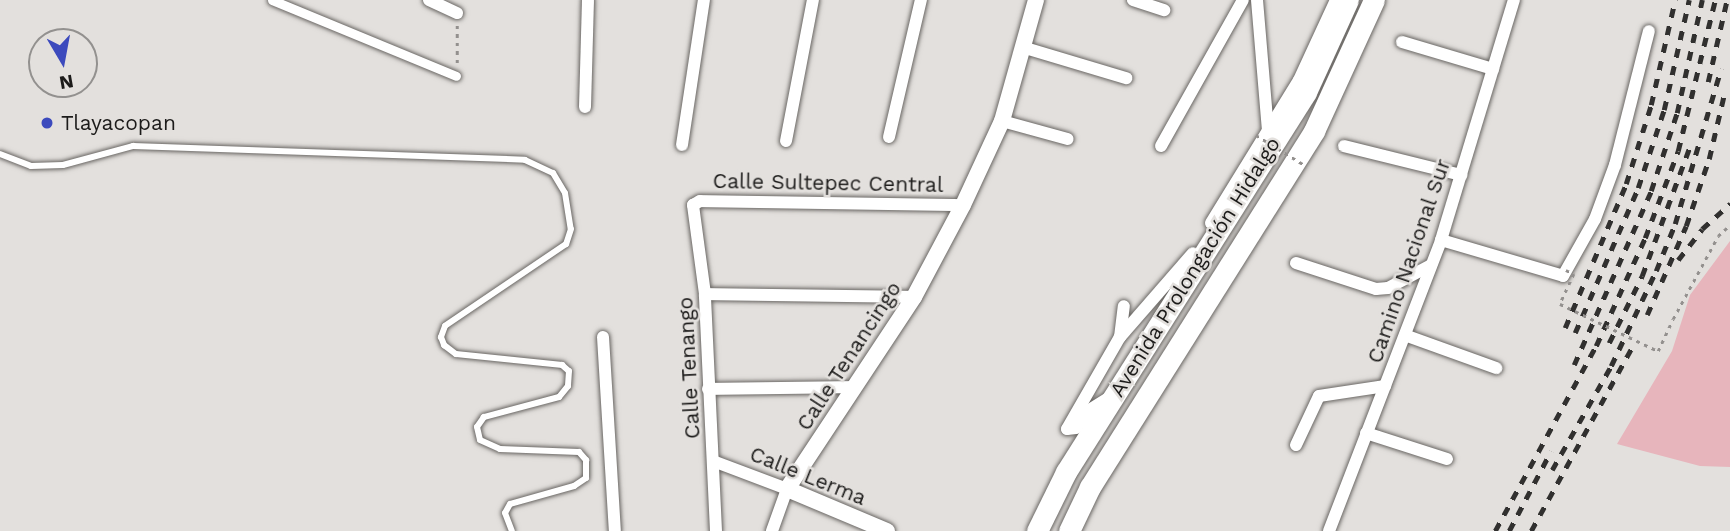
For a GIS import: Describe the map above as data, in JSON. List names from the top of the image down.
{
  "streets": {
    "highway": ["Avenida Prolongación Hidalgo"],
    "street": [
      "Calle Sultepec Central",
      "Camino Nacional Sur",
      "Calle Tenancingo",
      "Calle Tenango",
      "Calle Lerma"
    ]
  },
  "crossings": [
    ["Calle Sultepec Central", "Calle Tenancingo"],
    ["Calle Sultepec Central", "Calle Tenango"],
    ["Calle Tenancingo", "Calle Lerma"],
    ["Calle Tenango", "Calle Lerma"]
  ],
  "places": ["Tlayacopan"],
  "north": "bottom"
}
